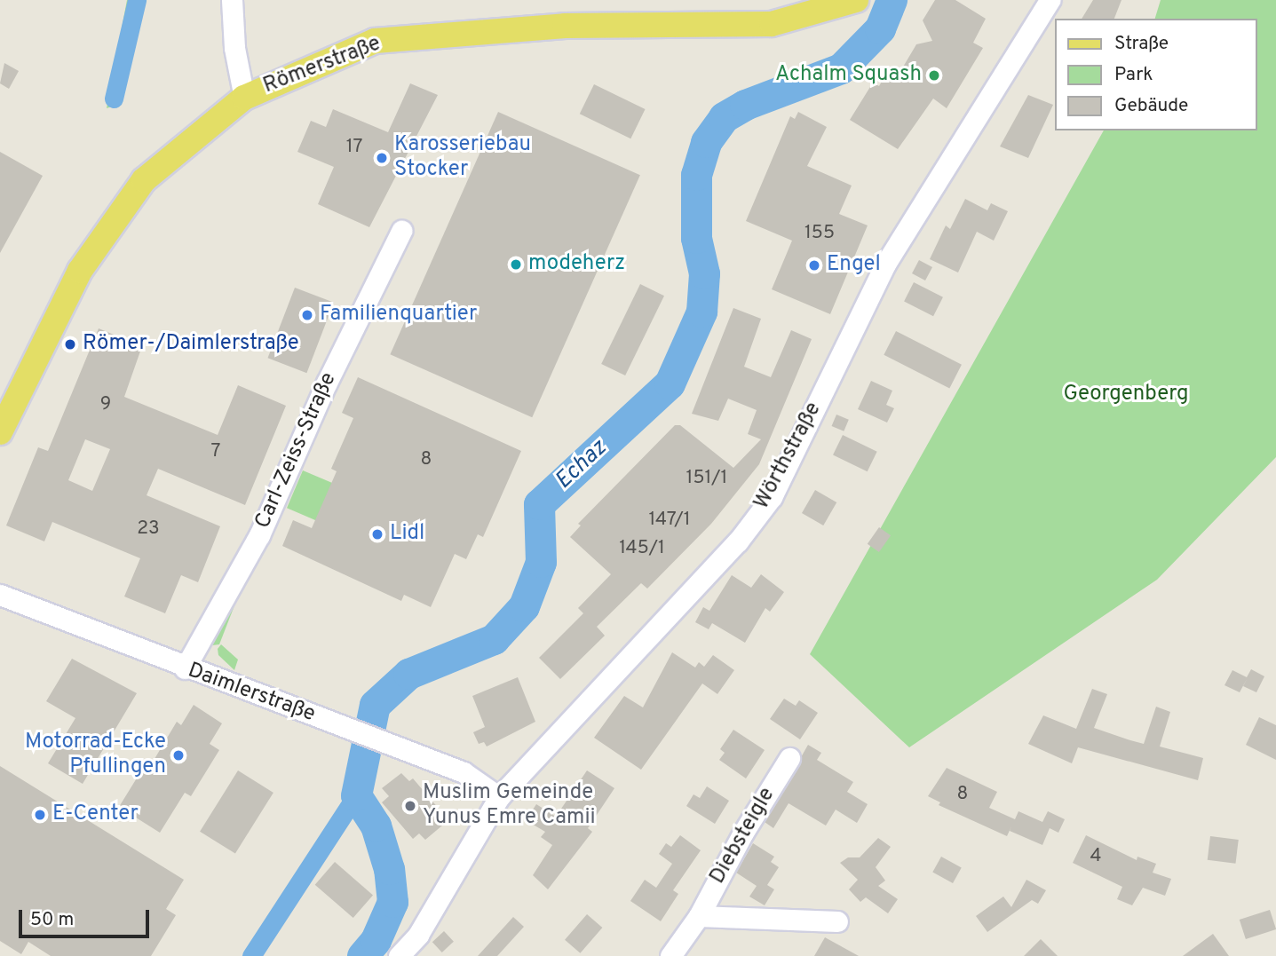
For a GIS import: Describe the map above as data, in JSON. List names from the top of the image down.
{
  "streets": {
    "main road": ["Römerstraße"],
    "street": [
      "Carl-Zeiss-Straße",
      "Wörthstraße",
      "Daimlerstraße",
      "Diebsteigle"
    ]
  },
  "crossings": [
    ["Carl-Zeiss-Straße", "Daimlerstraße"],
    ["Wörthstraße", "Daimlerstraße"]
  ],
  "water": ["Echaz"],
  "parks": ["Georgenberg"],
  "places": [
    "Achalm Squash",
    "Karosseriebau Stocker",
    "modeherz",
    "Engel",
    "Familienquartier",
    "Römer-/Daimlerstraße",
    "Lidl",
    "Motorrad-Ecke Pfullingen",
    "Muslim Gemeinde Yunus Emre Camii",
    "E-Center"
  ],
  "house_numbers": [
    "17",
    "155",
    "9",
    "7",
    "8",
    "151/1",
    "147/1",
    "23",
    "145/1",
    "8",
    "4"
  ],
  "legend": ["Straße", "Park", "Gebäude"],
  "scale_bar": "50 m"
}
